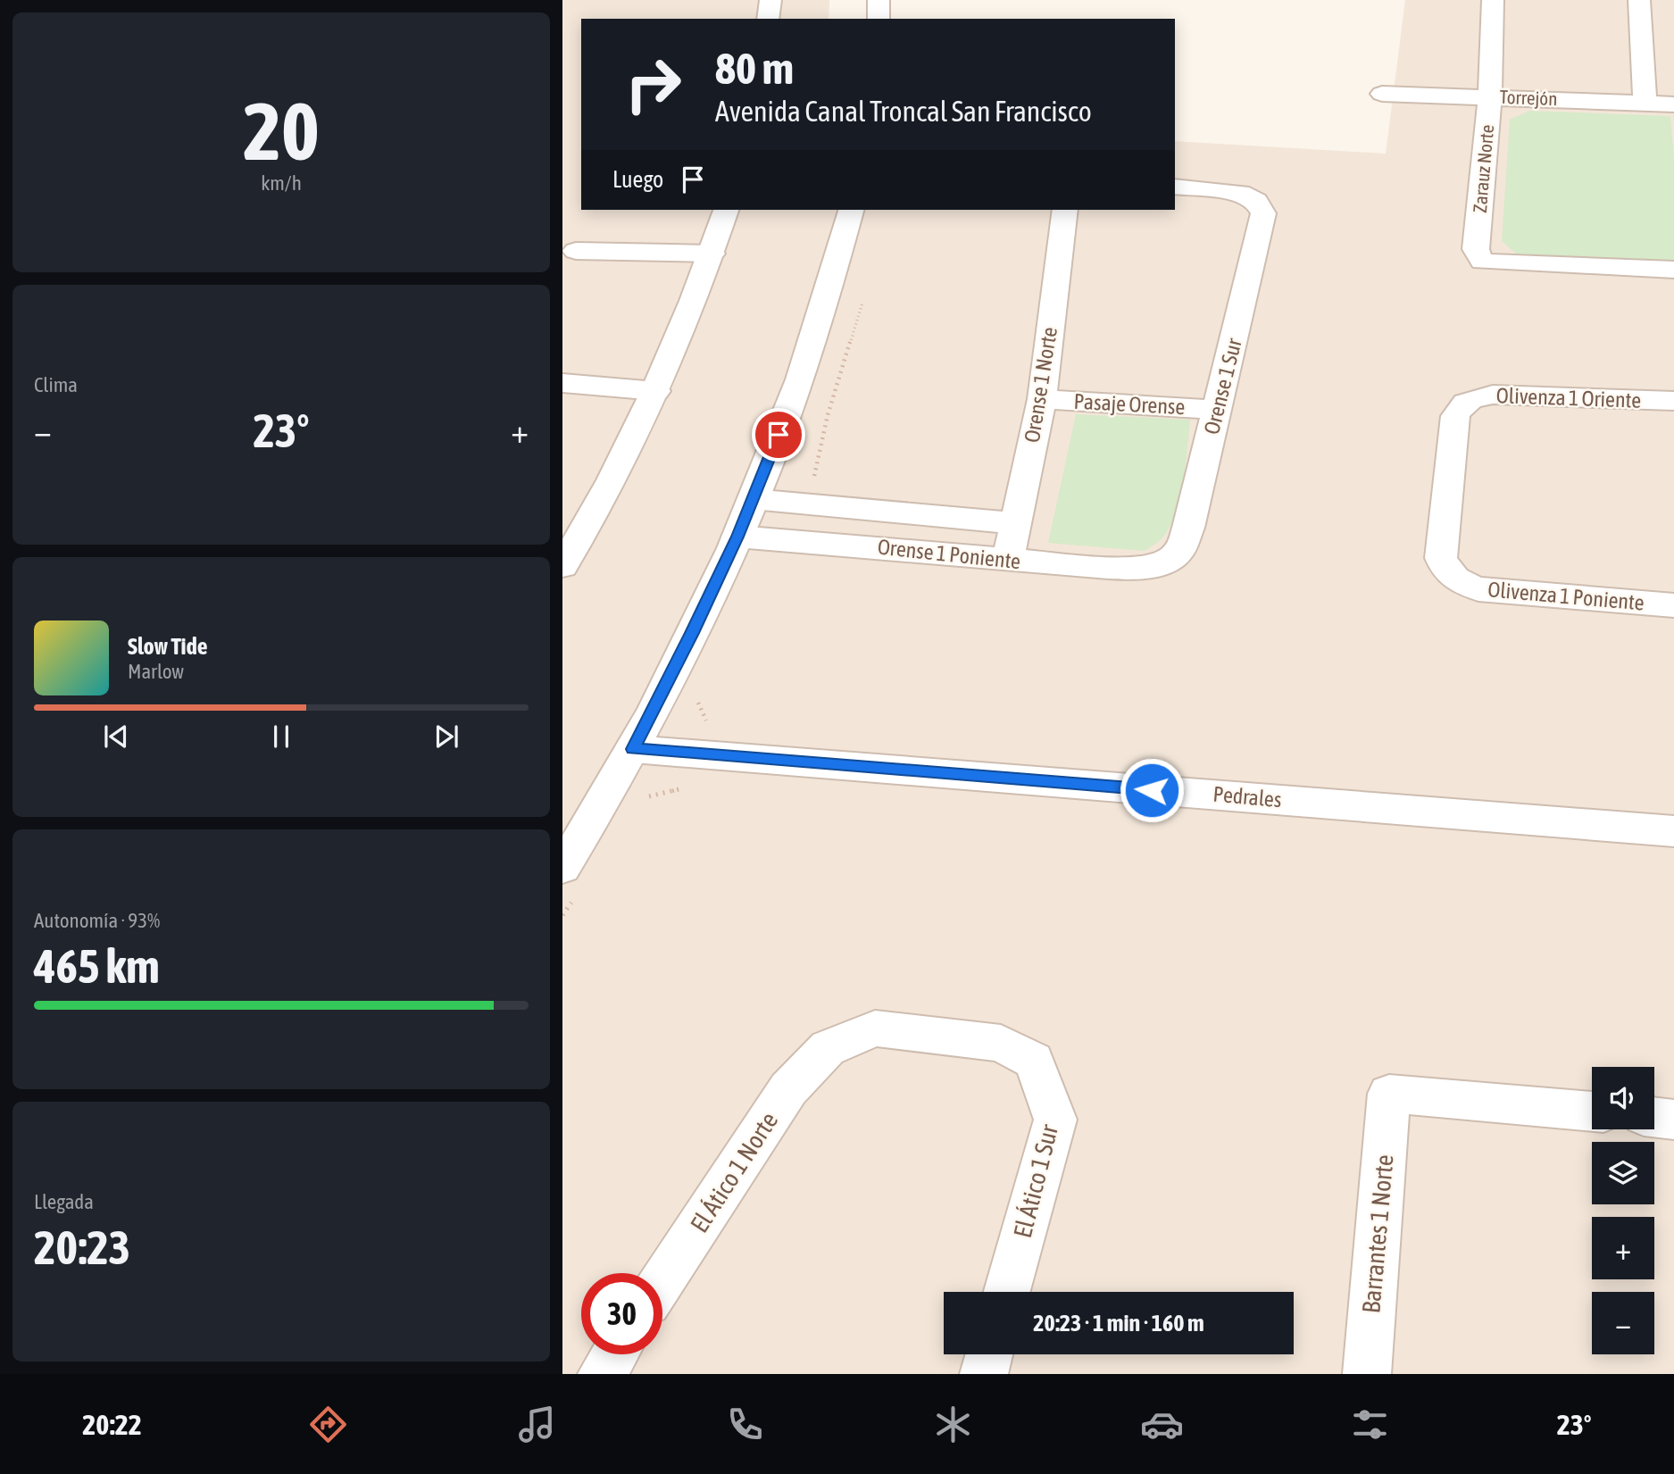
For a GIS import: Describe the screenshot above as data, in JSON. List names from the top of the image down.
{
  "streets": {
    "street": [
      "Torrejón",
      "Zarauz Norte",
      "Orense 1 Norte",
      "Orense 1 Sur",
      "Olivenza 1 Oriente",
      "Pasaje Orense",
      "Orense 1 Poniente",
      "Olivenza 1 Poniente",
      "Pedrales",
      "El Ático 1 Norte",
      "El Ático 1 Sur",
      "Barrantes 1 Norte"
    ]
  },
  "crossings": [
    ["Torrejón", "Zarauz Norte"],
    ["Orense 1 Norte", "Pasaje Orense"],
    ["Orense 1 Norte", "Orense 1 Poniente"],
    ["Orense 1 Sur", "Pasaje Orense"],
    ["Orense 1 Sur", "Orense 1 Poniente"],
    ["Olivenza 1 Oriente", "Olivenza 1 Poniente"],
    ["El Ático 1 Norte", "El Ático 1 Sur"]
  ],
  "page": {
    "tile": [
      ["20", "km/h"],
      "Clima",
      ["Autonomía · 93%", "465 km"],
      ["Llegada", "20:23"]
    ],
    "turn": ["80 m", "Avenida Canal Troncal San Francisco"],
    "then": "Luego",
    "heat": ["−", "23°", "+"],
    "song": ["Slow Tide", "Marlow"],
    "map_buttons": ["+", "−"],
    "limit": "30",
    "trip": "20:23 · 1 min · 160 m",
    "tabs": ["20:22", "23°"]
  }
}
